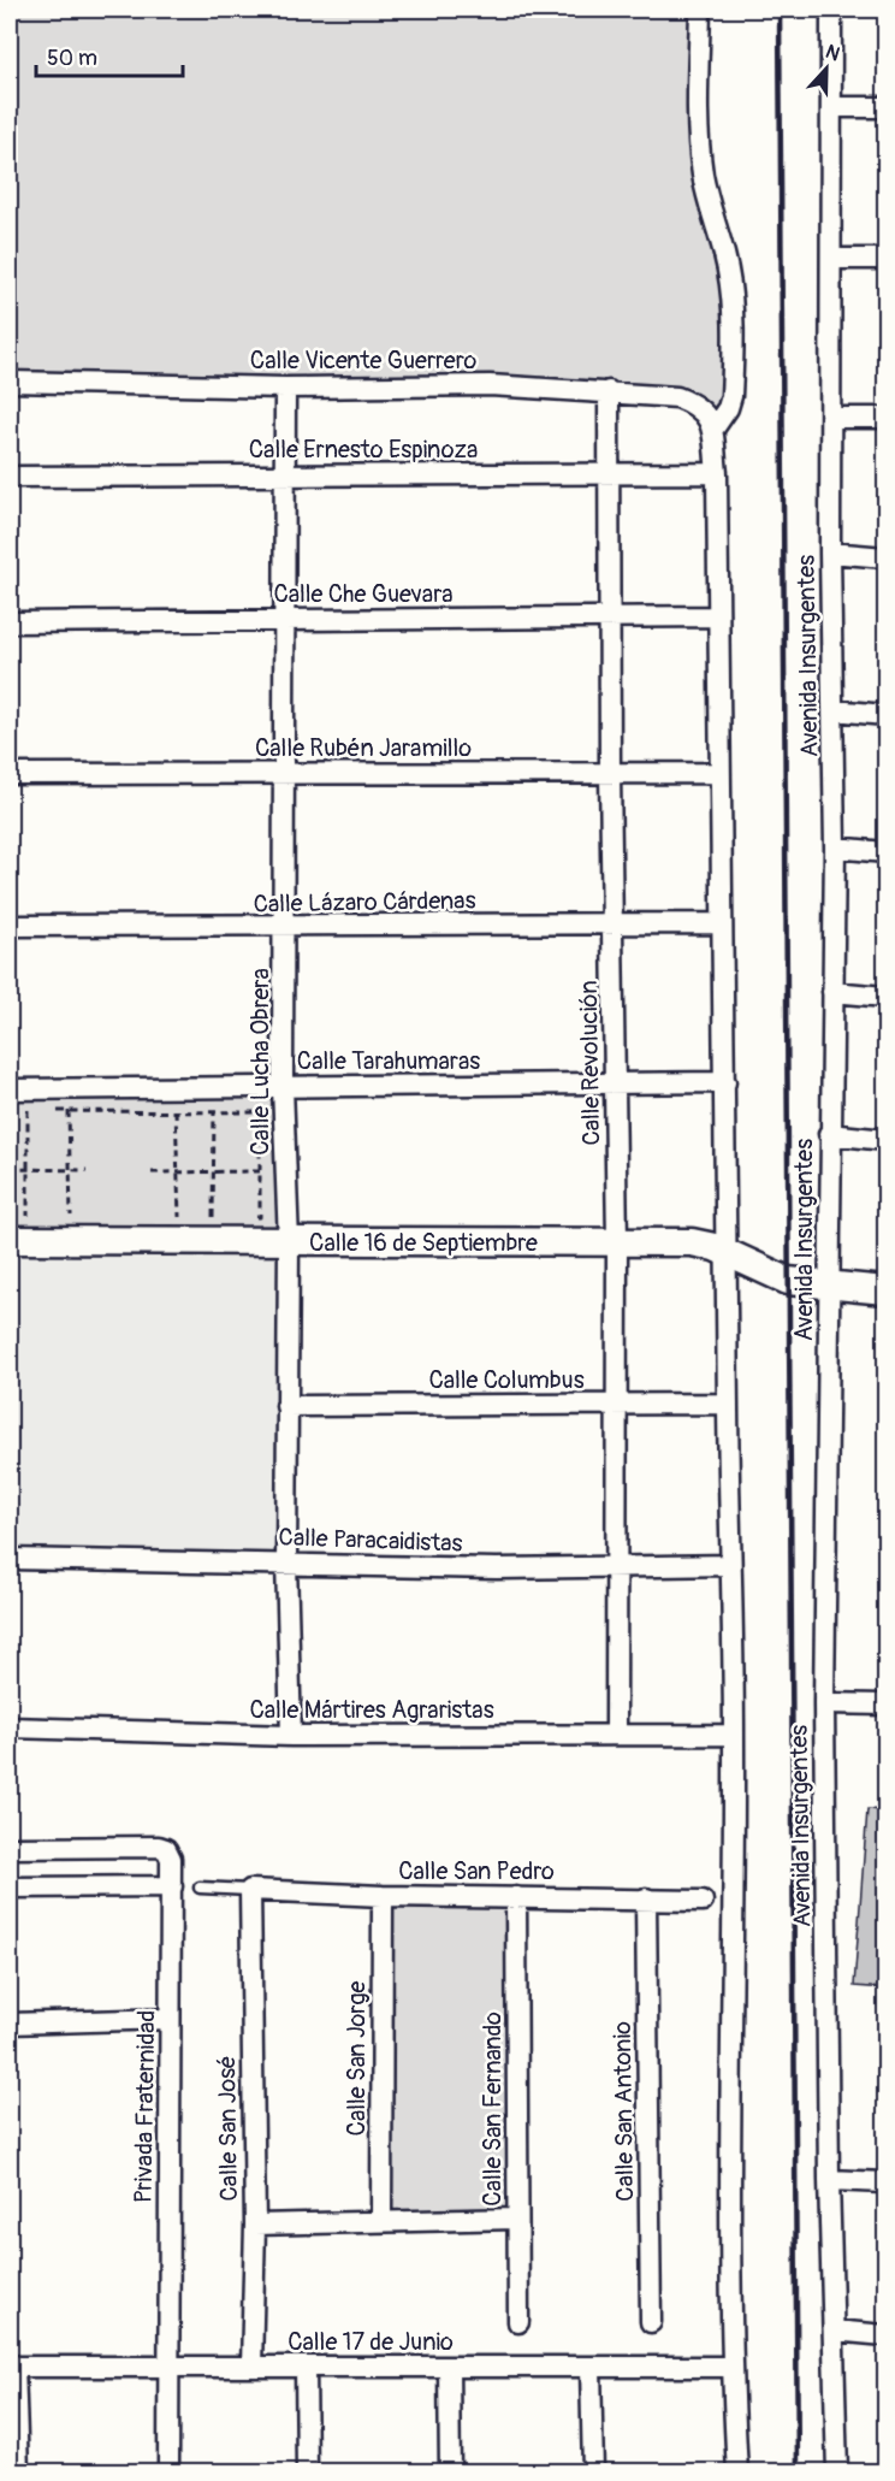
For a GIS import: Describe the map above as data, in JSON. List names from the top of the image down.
{
  "streets": {
    "street": [
      "Calle Vicente Guerrero",
      "Calle Ernesto Espinoza",
      "Calle Che Guevara",
      "Avenida Insurgentes",
      "Calle Rubén Jaramillo",
      "Calle Lázaro Cárdenas",
      "Calle Tarahumaras",
      "Calle Lucha Obrera",
      "Calle Revolución",
      "Calle 16 de Septiembre",
      "Calle Columbus",
      "Calle Paracaidistas",
      "Calle Mártires Agraristas",
      "Calle San Pedro",
      "Calle San Jorge",
      "Privada Fraternidad",
      "Calle San Fernando",
      "Calle San Antonio",
      "Calle San José",
      "Calle 17 de Junio"
    ]
  },
  "crossings": [
    ["Calle Vicente Guerrero", "Calle Lucha Obrera"],
    ["Calle Vicente Guerrero", "Calle Revolución"],
    ["Calle Ernesto Espinoza", "Calle Lucha Obrera"],
    ["Calle Ernesto Espinoza", "Calle Revolución"],
    ["Calle Che Guevara", "Calle Lucha Obrera"],
    ["Calle Che Guevara", "Calle Revolución"],
    ["Avenida Insurgentes", "Calle 16 de Septiembre"],
    ["Calle Rubén Jaramillo", "Calle Lucha Obrera"],
    ["Calle Rubén Jaramillo", "Calle Revolución"],
    ["Calle Lázaro Cárdenas", "Calle Lucha Obrera"],
    ["Calle Lázaro Cárdenas", "Calle Revolución"],
    ["Calle Tarahumaras", "Calle Lucha Obrera"],
    ["Calle Tarahumaras", "Calle Revolución"],
    ["Calle Lucha Obrera", "Calle 16 de Septiembre"],
    ["Calle Lucha Obrera", "Calle Columbus"],
    ["Calle Lucha Obrera", "Calle Paracaidistas"],
    ["Calle Lucha Obrera", "Calle Mártires Agraristas"],
    ["Calle Revolución", "Calle 16 de Septiembre"],
    ["Calle Revolución", "Calle Columbus"],
    ["Calle Revolución", "Calle Paracaidistas"],
    ["Calle Revolución", "Calle Mártires Agraristas"],
    ["Calle San Pedro", "Calle San Jorge"],
    ["Calle San Pedro", "Calle San Fernando"],
    ["Calle San Pedro", "Calle San Antonio"],
    ["Calle San Pedro", "Calle San José"],
    ["Privada Fraternidad", "Calle 17 de Junio"],
    ["Calle San José", "Calle 17 de Junio"]
  ],
  "scale_bar": "50 m",
  "north": "top"
}
